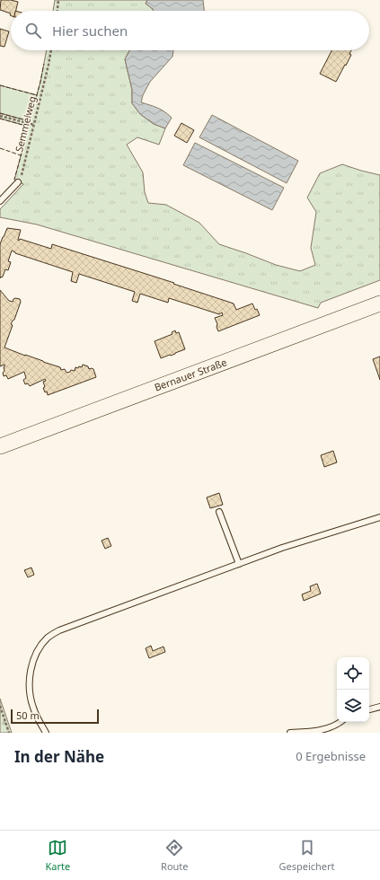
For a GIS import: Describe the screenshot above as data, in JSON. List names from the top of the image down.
{
  "streets": {
    "main road": ["Bernauer Straße"],
    "path": ["Semmelweg"]
  },
  "scale_bar": "50 m",
  "page": {
    "search": "Hier suchen",
    "scale": "50 m",
    "heading": ["In der Nähe", "0 Ergebnisse"],
    "nav": ["Karte", "Route", "Gespeichert"]
  }
}
